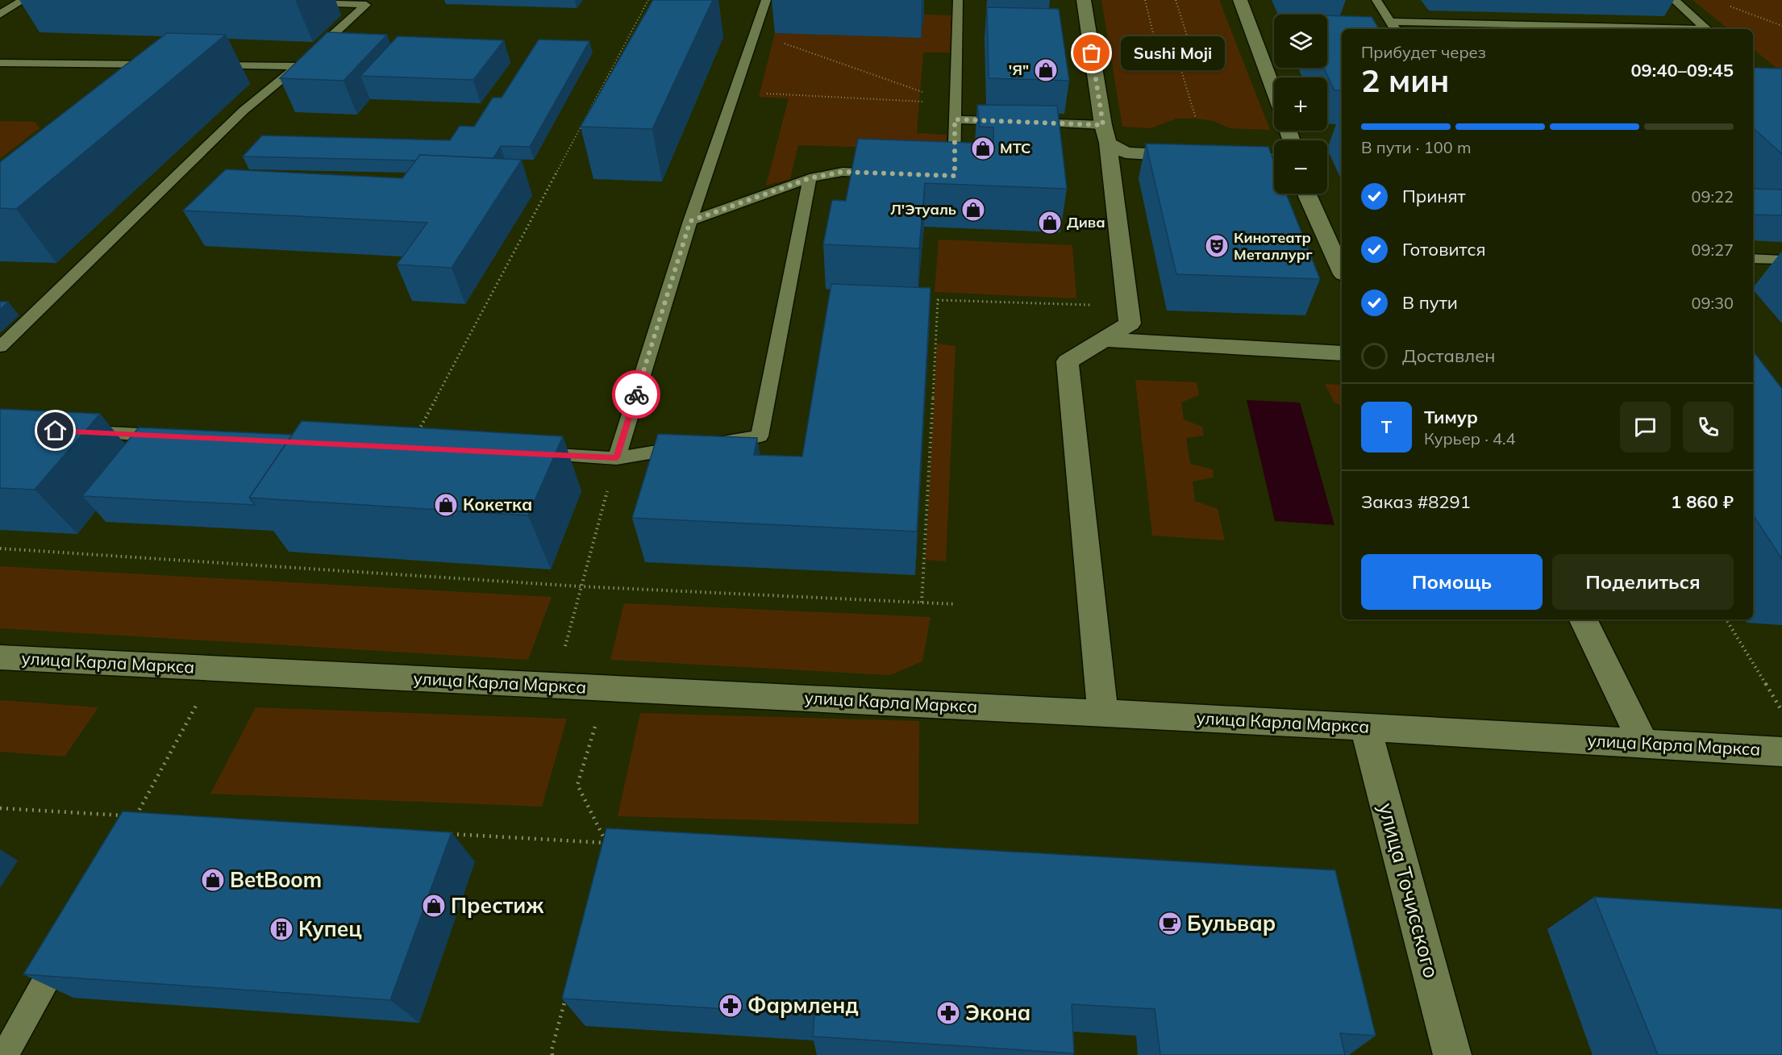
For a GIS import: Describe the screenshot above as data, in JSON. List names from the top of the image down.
{
  "streets": {
    "street": ["улица Карла Маркса", "улица Точисского"]
  },
  "crossings": [
    ["улица Карла Маркса", "улица Точисского"]
  ],
  "places": {
    "other": ["Sushi Moji"],
    "shop": [
      "'Я\"",
      "МТС",
      "Л'Этуаль",
      "Дива",
      "Кокетка",
      "BetBoom",
      "Престиж"
    ],
    "theatre": ["Кинотеатр Металлург"],
    "cafe": ["Бульвар"],
    "building": ["Купец"],
    "pharmacy": ["Фармленд", "Экона"]
  },
  "page": {
    "map_buttons": ["+", "−"],
    "heading": ["2 мин", "Прибудет через", "09:40–09:45"],
    "panel": [
      "Тимур",
      "Курьер · 4.4",
      "Заказ #8291",
      "1 860 ₽"
    ],
    "bubble": "Sushi Moji",
    "bar": "В пути · 100 m",
    "list": [
      ["Принят", "09:22"],
      ["Готовится", "09:27"],
      ["В пути", "09:30"],
      "Доставлен"
    ],
    "round": "Т",
    "buttons": ["Помощь", "Поделиться"]
  }
}
